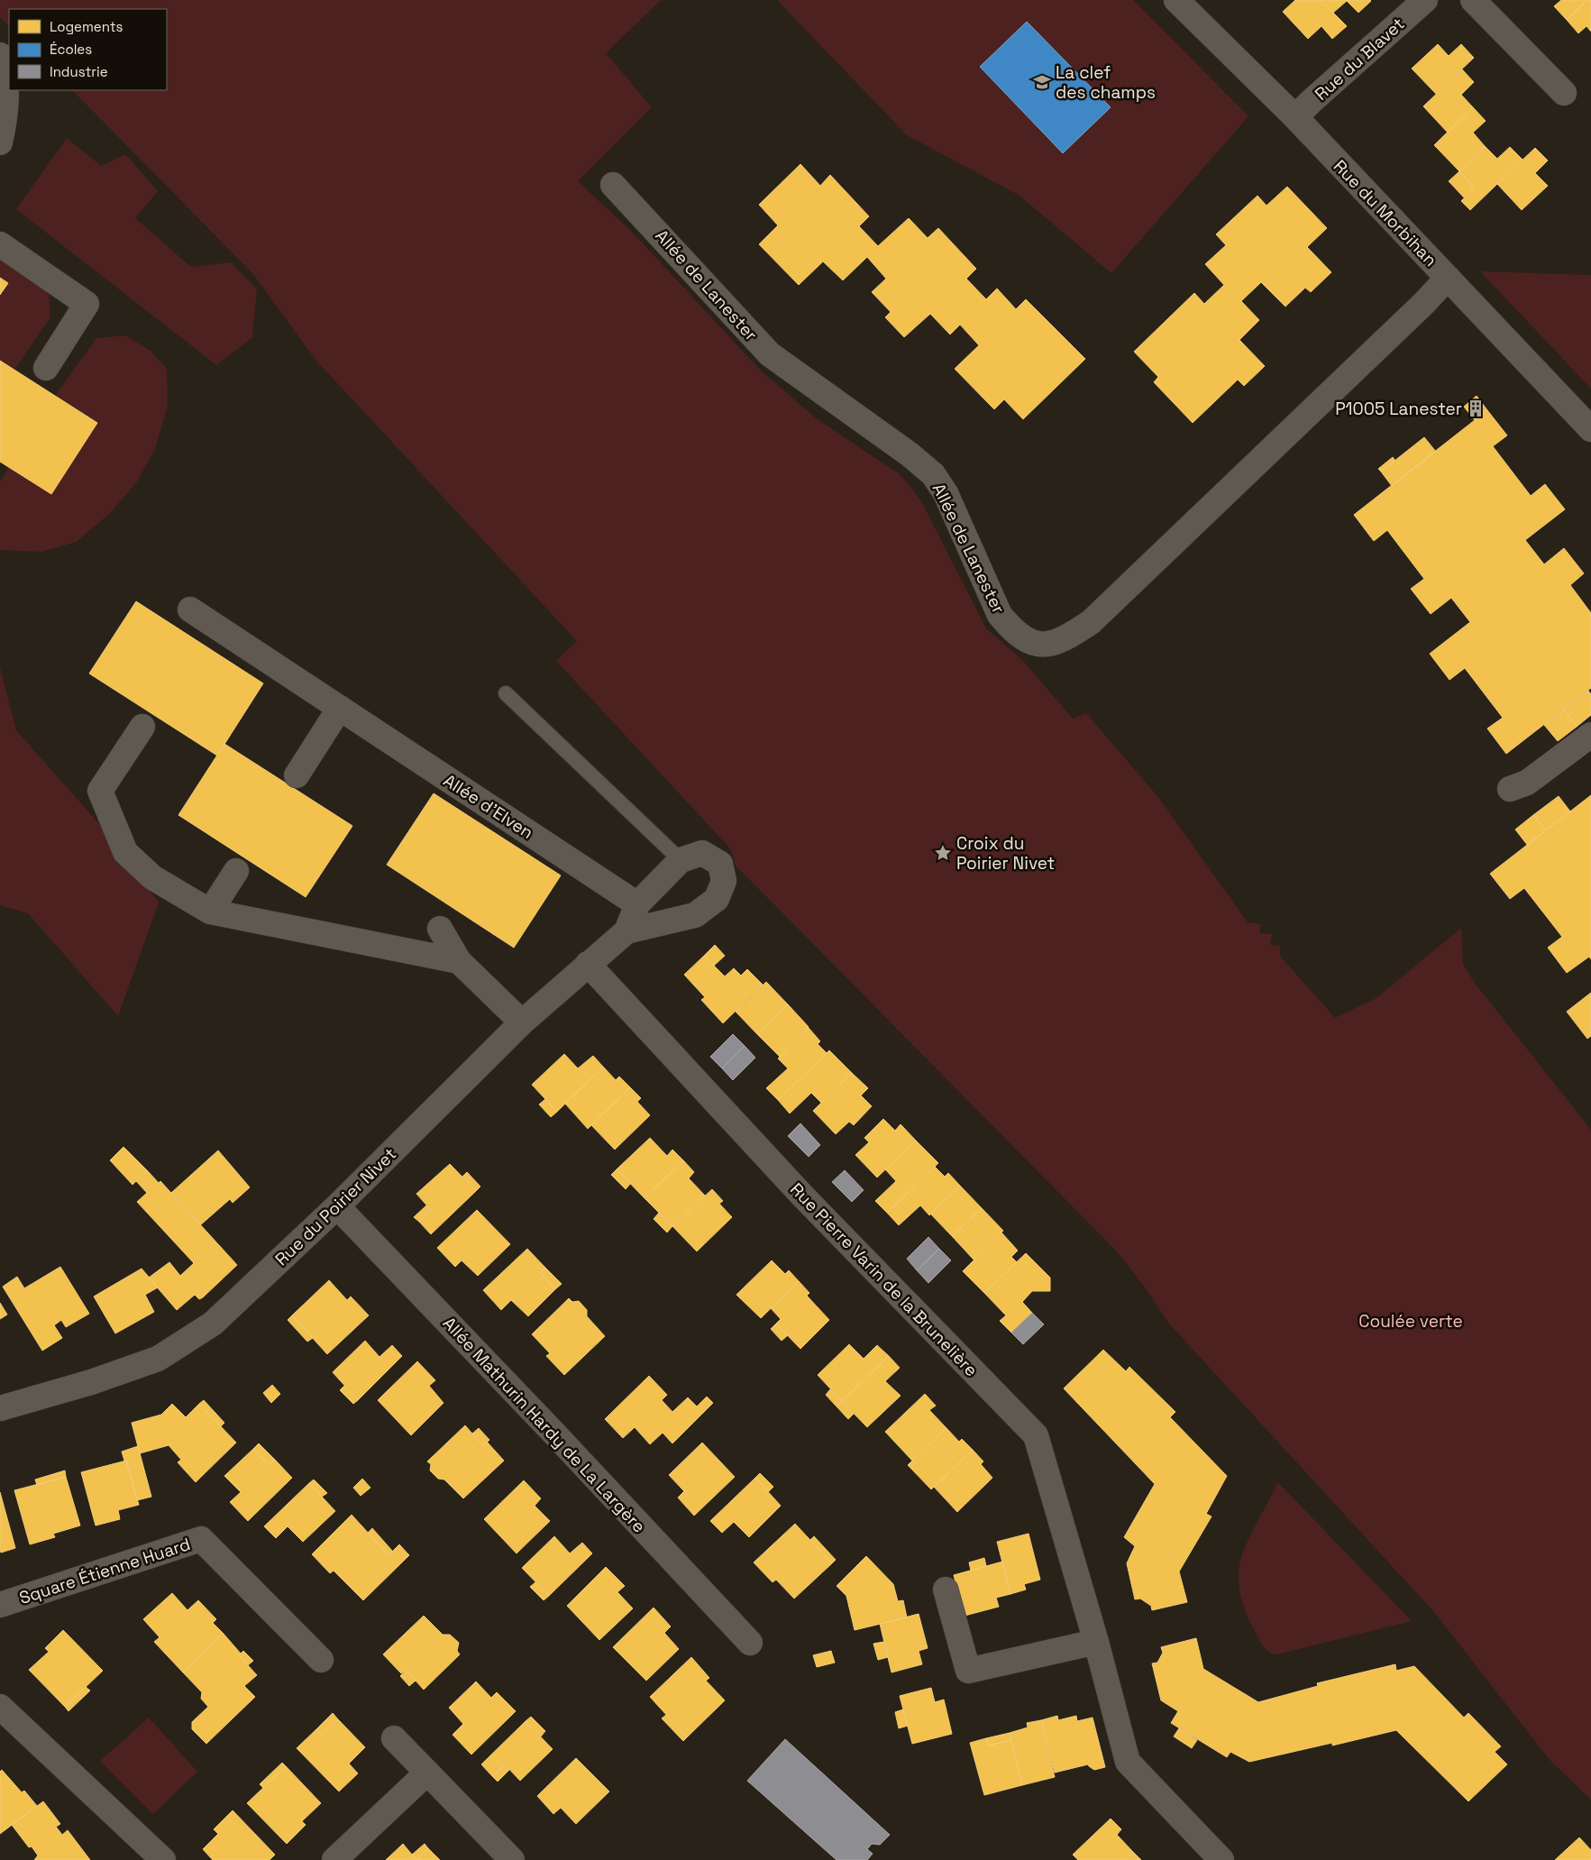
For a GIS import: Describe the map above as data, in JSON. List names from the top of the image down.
{
  "streets": {
    "street": [
      "Rue du Blavet",
      "Rue du Morbihan",
      "Allée de Lanester",
      "Allée d'Elven",
      "Rue du Poirier Nivet",
      "Rue Pierre Varin de la Brunelière",
      "Allée Mathurin Hardy de La Largère",
      "Square Étienne Huard"
    ]
  },
  "crossings": [
    ["Rue du Blavet", "Rue du Morbihan"],
    ["Rue du Morbihan", "Allée de Lanester"],
    ["Rue du Poirier Nivet", "Rue Pierre Varin de la Brunelière"],
    ["Rue du Poirier Nivet", "Allée Mathurin Hardy de La Largère"]
  ],
  "parks": ["Coulée verte"],
  "places": {
    "school or university": ["La clef des champs"],
    "building": ["P1005 Lanester"],
    "place": ["Croix du Poirier Nivet"]
  },
  "legend": ["Logements", "Écoles", "Industrie"]
}
